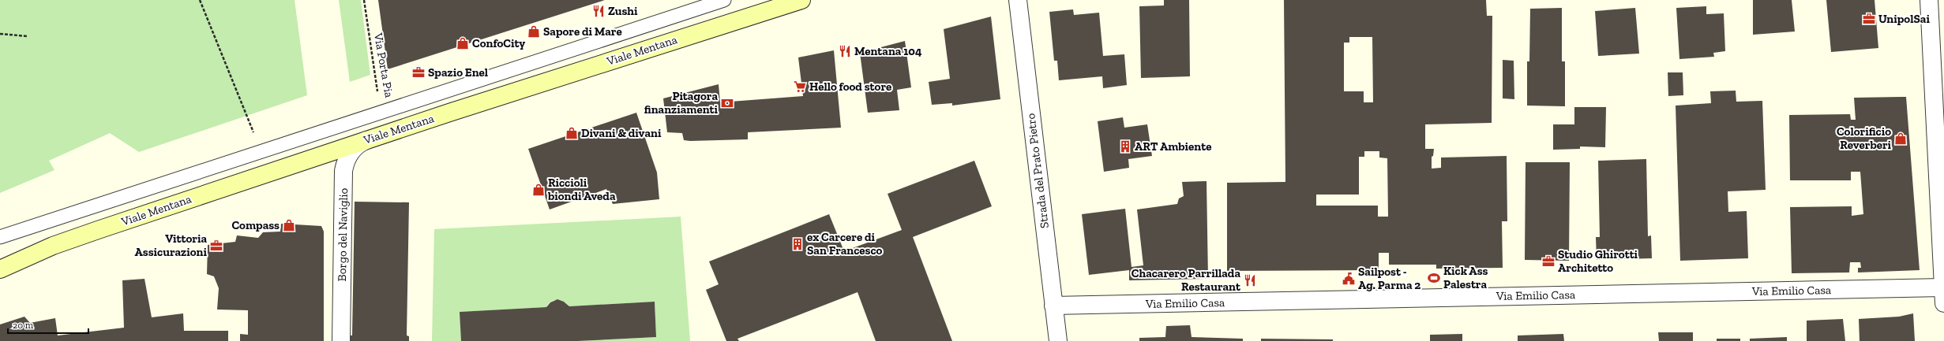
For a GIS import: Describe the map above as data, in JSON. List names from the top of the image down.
{
  "streets": {
    "main road": ["Viale Mentana"],
    "street": ["Strada del Prato Pietro", "Borgo del Naviglio", "Via Emilio Casa"],
    "path": ["Via Porta Pia"]
  },
  "crossings": [
    ["Viale Mentana", "Via Porta Pia"],
    ["Viale Mentana", "Borgo del Naviglio"],
    ["Strada del Prato Pietro", "Via Emilio Casa"]
  ],
  "places": {
    "restaurant": ["Zushi", "Mentana 104", "Chacarero Parrillada Restaurant"],
    "office": [
      "UnipolSai",
      "Spazio Enel",
      "Vittoria Assicurazioni",
      "Studio Ghirotti Architetto"
    ],
    "shop": [
      "Sapore di Mare",
      "ConfoCity",
      "Divani & divani",
      "Colorificio Reverberi",
      "Riccioli biondi Aveda",
      "Compass"
    ],
    "supermarket": ["Hello food store"],
    "bank": ["Pitagora finanziamenti"],
    "building": ["ART Ambiente", "ex Carcere di San Francesco"],
    "sports": ["Kick Ass Palestra"],
    "public building": ["Sailpost - Ag. Parma 2"]
  },
  "scale_bar": "20 m"
}
